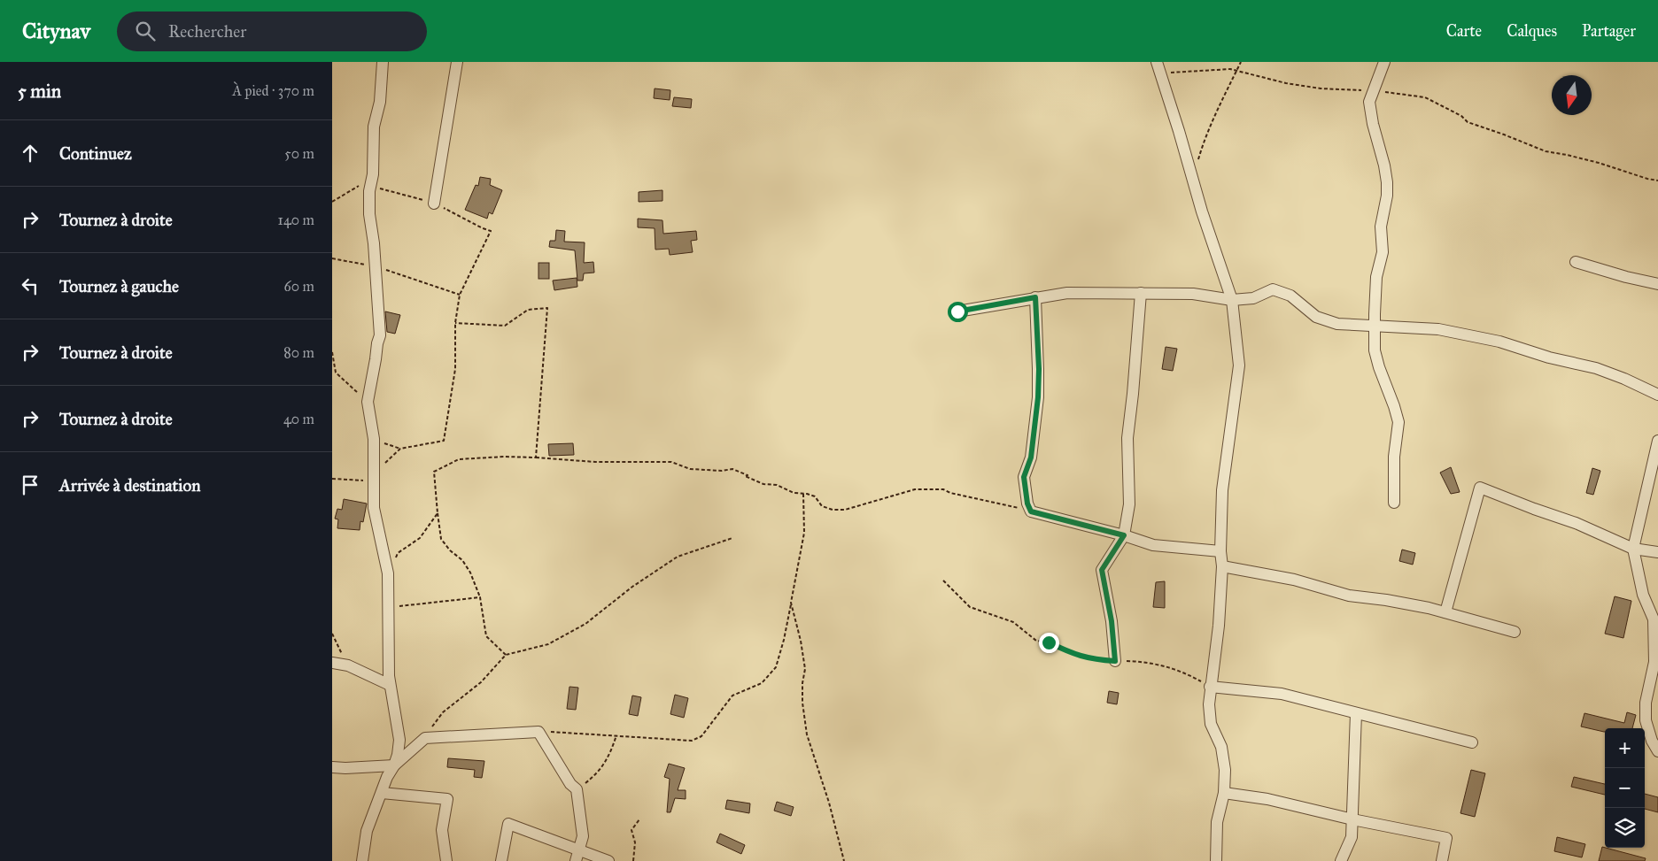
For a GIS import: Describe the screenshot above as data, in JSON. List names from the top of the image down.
{
  "north": "bottom",
  "page": {
    "header": "Citynav",
    "search": "Rechercher",
    "nav": ["Carte", "Calques", "Partager"],
    "heading": ["5 min", "À pied · 370 m"],
    "list": [
      ["Continuez", "50 m"],
      ["Tournez à droite", "140 m"],
      ["Tournez à gauche", "60 m"],
      ["Tournez à droite", "80 m"],
      ["Tournez à droite", "40 m"],
      "Arrivée à destination"
    ],
    "map_buttons": ["+", "−"]
  }
}
